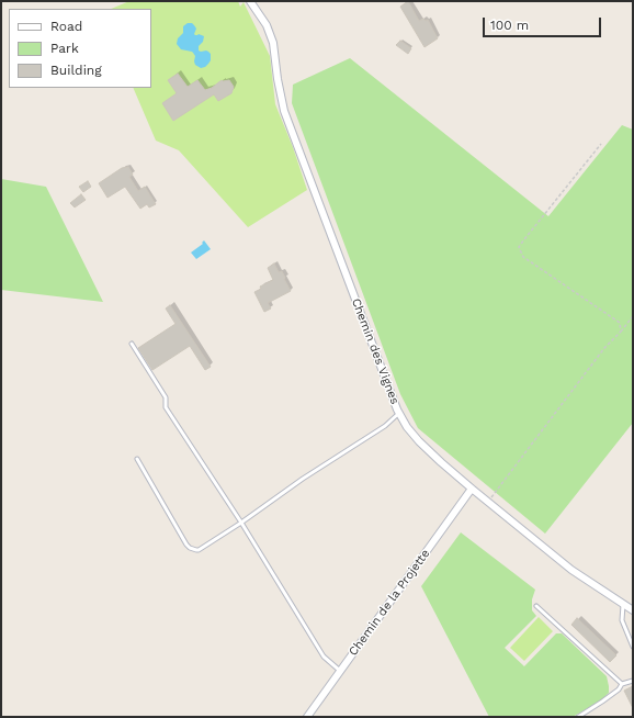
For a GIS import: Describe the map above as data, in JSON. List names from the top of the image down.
{
  "streets": {
    "street": ["Chemin des Vignes", "Chemin de la Projette"]
  },
  "crossings": [
    ["Chemin des Vignes", "Chemin de la Projette"]
  ],
  "legend": ["Road", "Park", "Building"],
  "scale_bar": "100 m"
}
